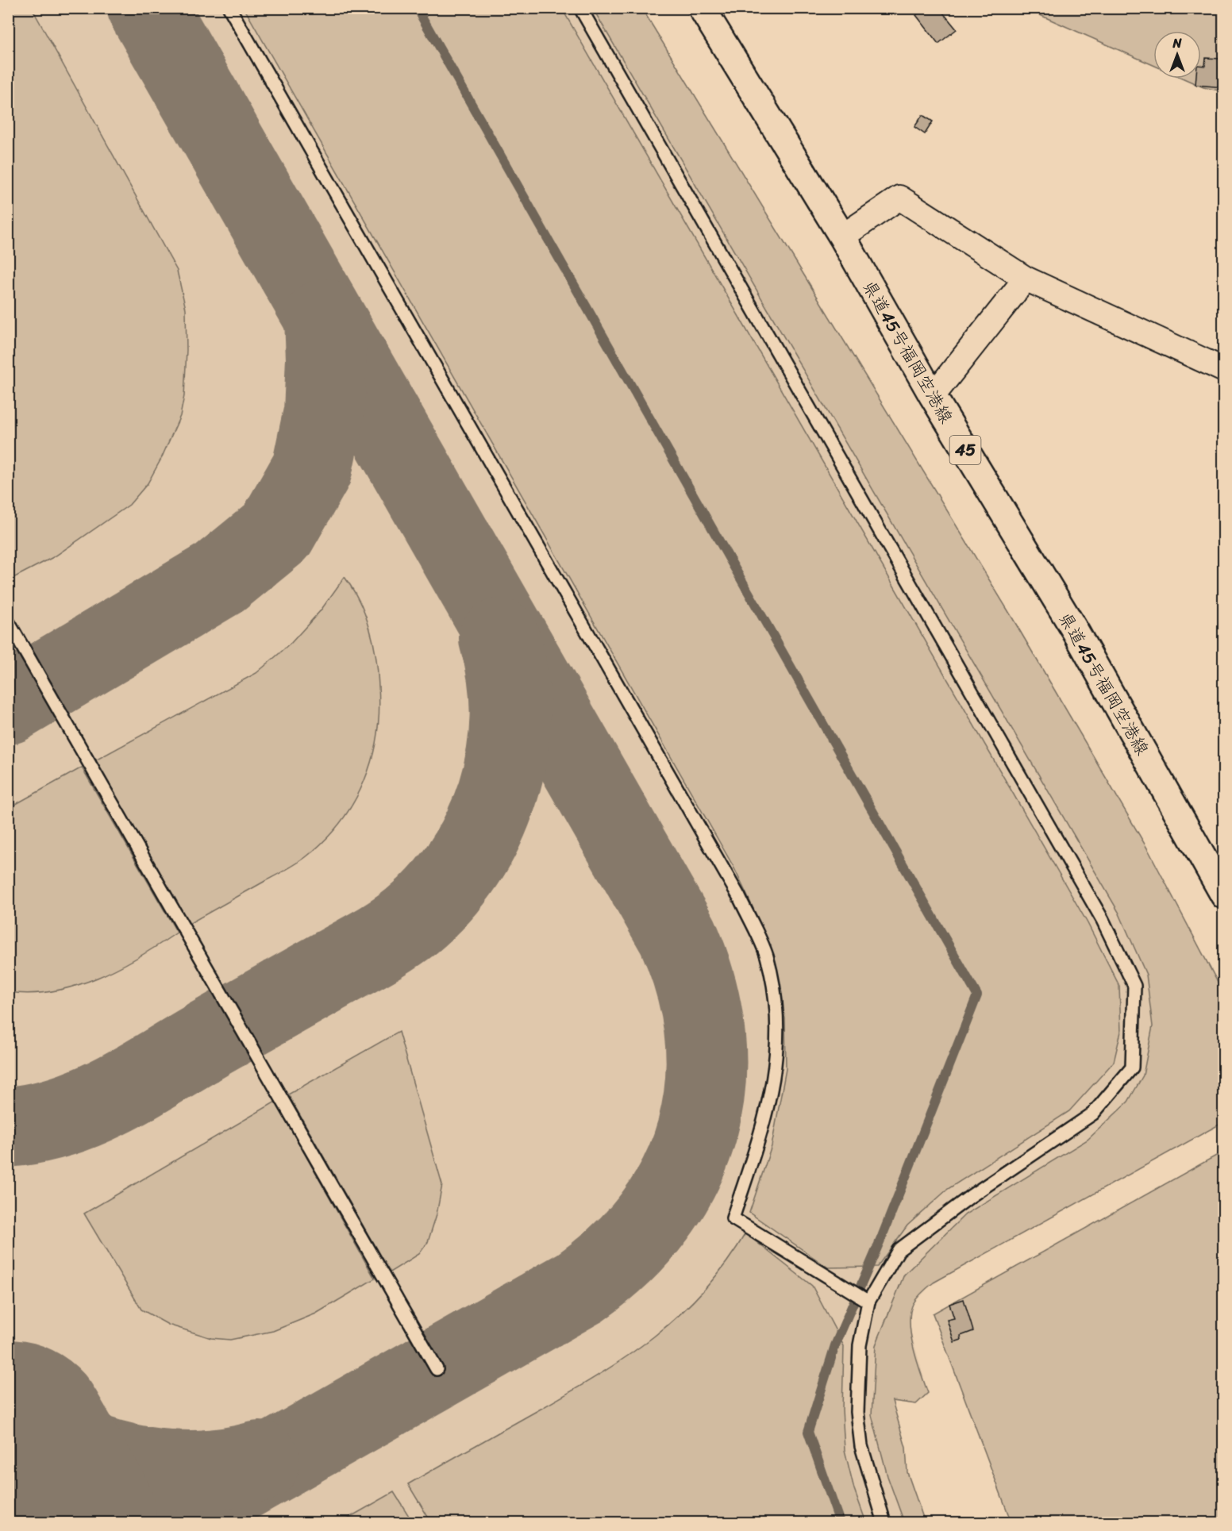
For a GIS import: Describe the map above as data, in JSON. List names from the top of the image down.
{
  "streets": {
    "main road": ["県道45号福岡空港線", "45"]
  },
  "north": "top"
}
